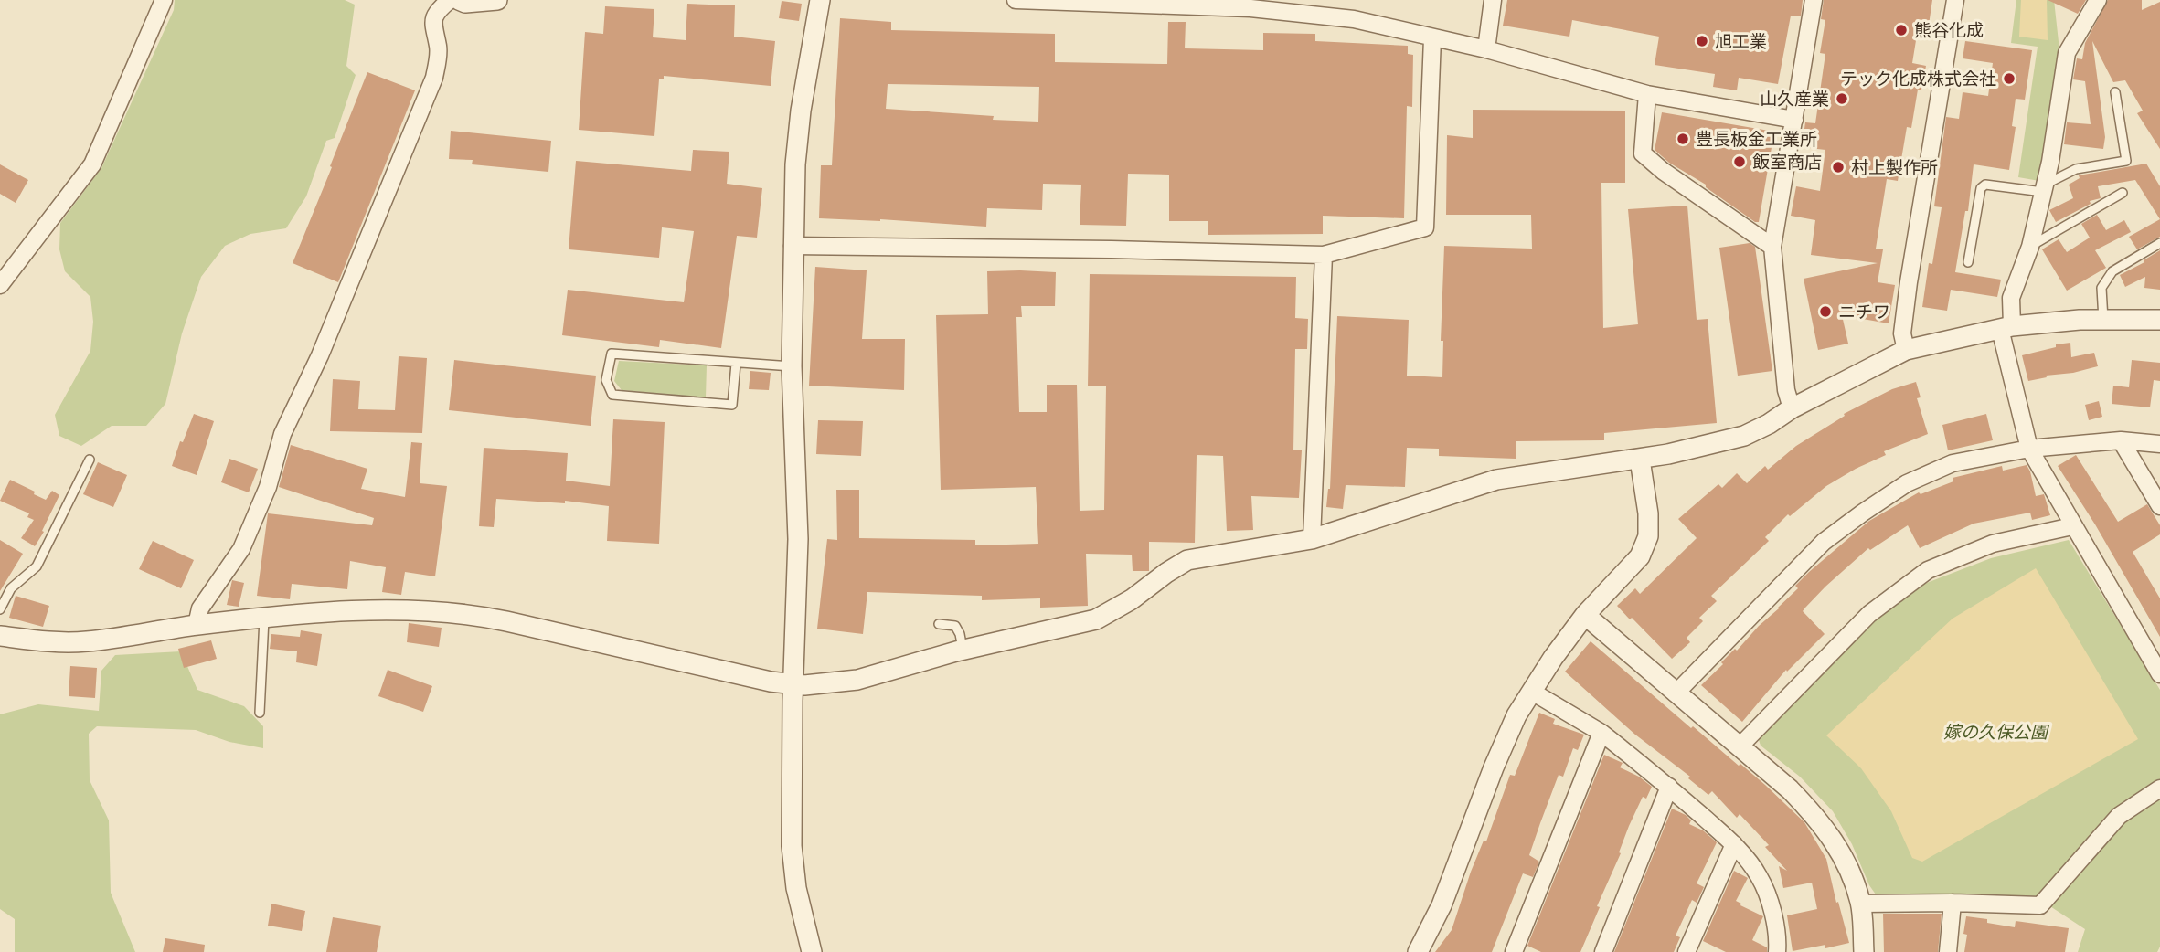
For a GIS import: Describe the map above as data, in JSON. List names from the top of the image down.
{
  "parks": ["嫁の久保公園"],
  "places": [
    "熊谷化成",
    "旭工業",
    "テック化成株式会社",
    "山久産業",
    "豊長板金工業所",
    "飯室商店",
    "村上製作所",
    "ニチワ"
  ]
}
